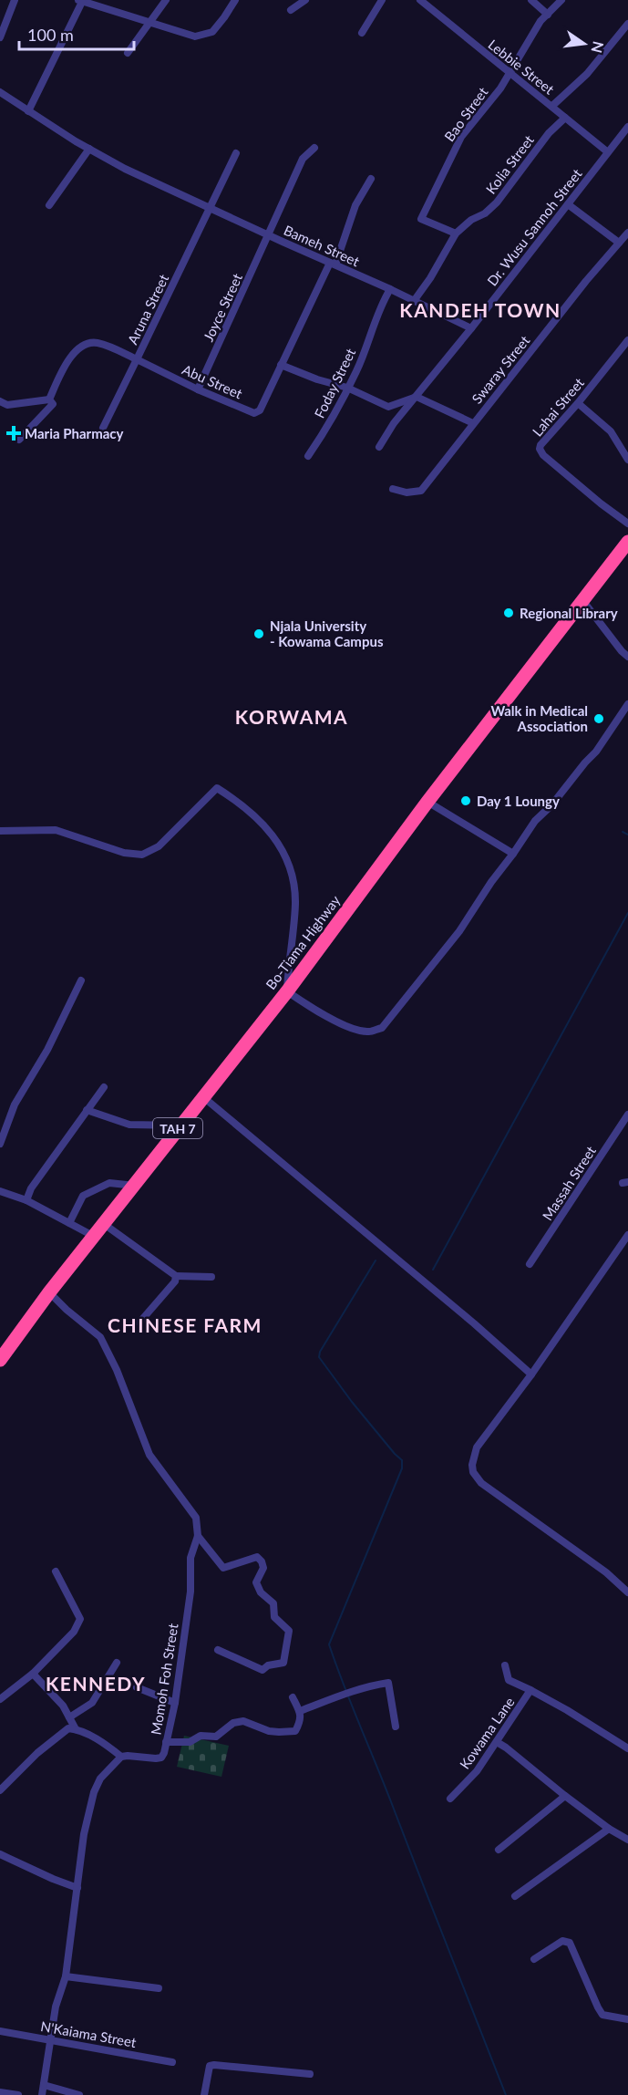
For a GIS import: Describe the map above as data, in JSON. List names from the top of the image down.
{
  "streets": {
    "highway": ["Bo-Tiama Highway", "TAH 7"],
    "street": [
      "Lebbie Street",
      "Bao Street",
      "Kolia Street",
      "Dr. Wusu Sannoh Street",
      "Bameh Street",
      "Joyce Street",
      "Aruna Street",
      "Swaray Street",
      "Abu Street",
      "Foday Street",
      "Lahai Street",
      "Massah Street",
      "Momoh Foh Street",
      "Kowama Lane",
      "N'Kaiama Street"
    ]
  },
  "crossings": [
    ["Lebbie Street", "Bao Street"],
    ["Lebbie Street", "Kolia Street"],
    ["Lebbie Street", "Dr. Wusu Sannoh Street"],
    ["Bao Street", "Kolia Street"],
    ["Kolia Street", "Bameh Street"],
    ["Dr. Wusu Sannoh Street", "Bameh Street"],
    ["Bameh Street", "Joyce Street"],
    ["Bameh Street", "Aruna Street"],
    ["Bameh Street", "Abu Street"],
    ["Bameh Street", "Foday Street"],
    ["Joyce Street", "Abu Street"],
    ["Aruna Street", "Abu Street"]
  ],
  "districts": [
    "KANDEH TOWN",
    "KORWAMA",
    "CHINESE FARM",
    "KENNEDY"
  ],
  "places": {
    "health": ["Maria Pharmacy"],
    "other": [
      "Regional Library",
      "Njala University - Kowama Campus",
      "Walk in Medical Association",
      "Day 1 Loungy"
    ]
  },
  "scale_bar": "100 m",
  "north": "right"
}
